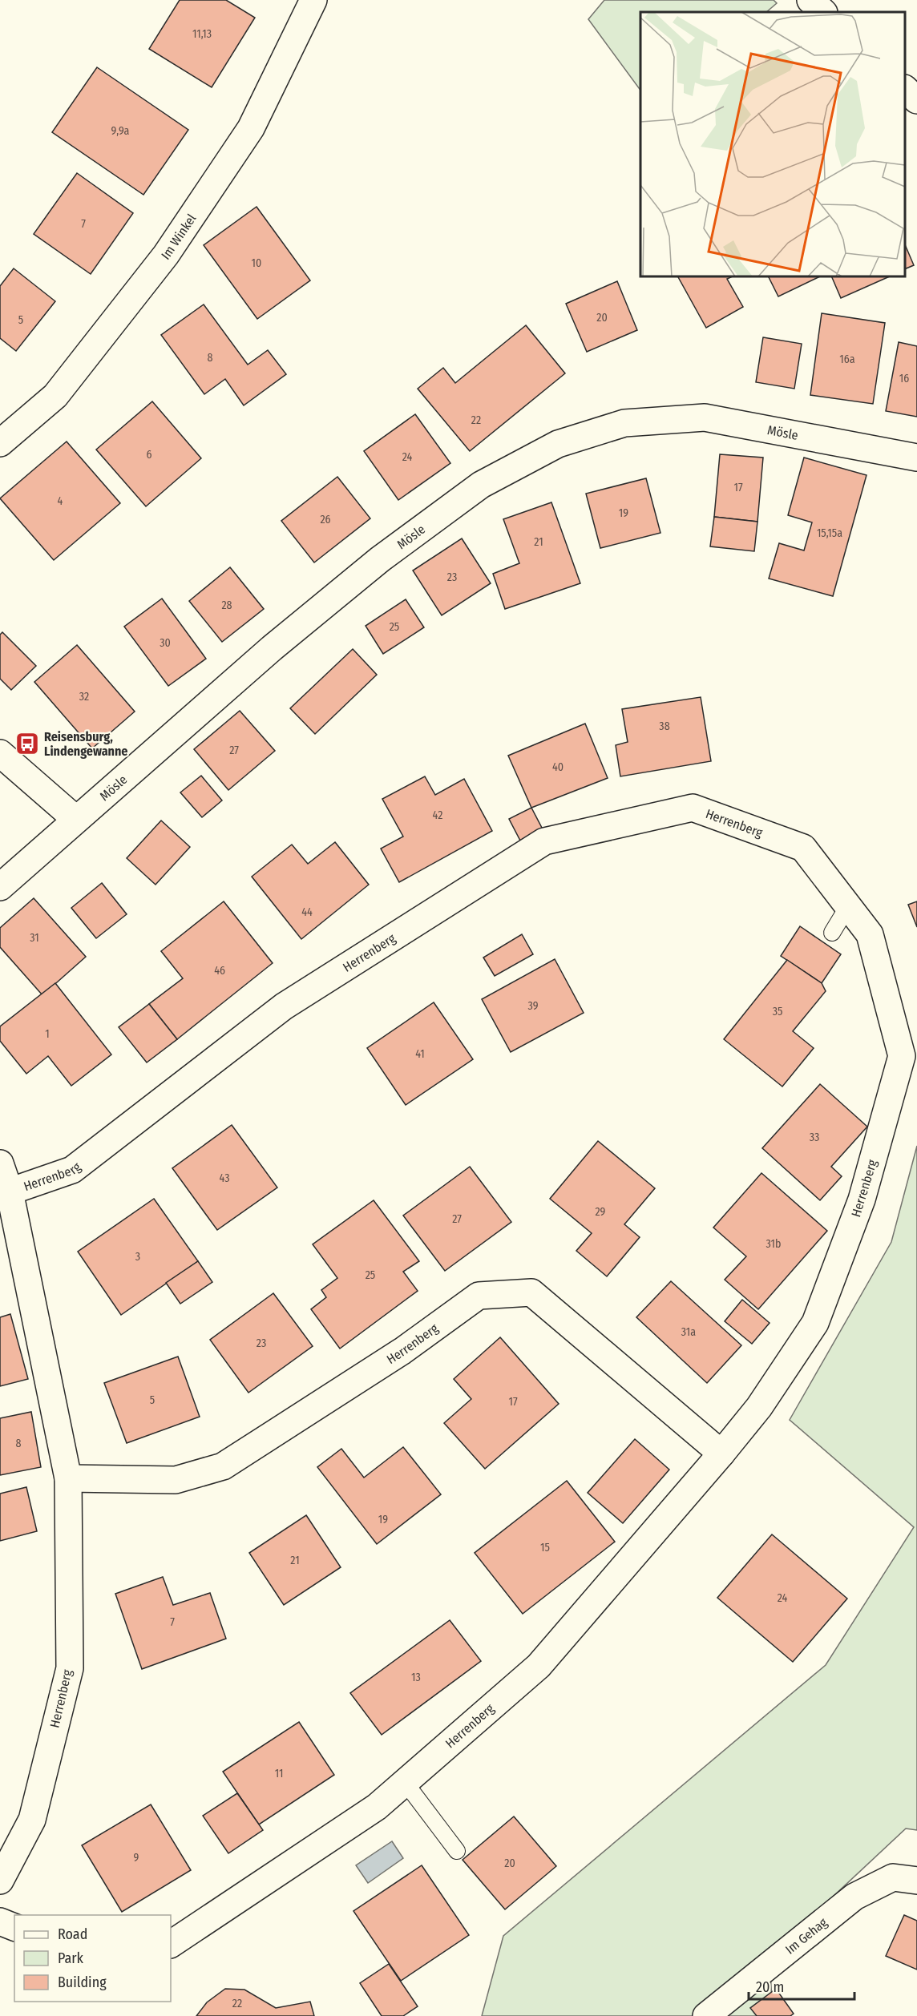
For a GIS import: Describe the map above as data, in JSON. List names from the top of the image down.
{
  "streets": {
    "street": [
      "Im Winkel",
      "Mösle",
      "Herrenberg",
      "Im Gehag"
    ]
  },
  "places": {
    "bus stop": ["Reisensburg, Lindengewanne"]
  },
  "house_numbers": [
    "11,13",
    "9,9a",
    "7",
    "10",
    "20",
    "5",
    "8",
    "16a",
    "16",
    "22",
    "6",
    "24",
    "17",
    "4",
    "19",
    "26",
    "15,15a",
    "21",
    "23",
    "28",
    "25",
    "30",
    "32",
    "38",
    "27",
    "40",
    "42",
    "44",
    "31",
    "46",
    "39",
    "35",
    "1",
    "41",
    "33",
    "43",
    "29",
    "27",
    "31b",
    "3",
    "25",
    "31a",
    "23",
    "5",
    "17",
    "8",
    "19",
    "15",
    "21",
    "24",
    "7",
    "13",
    "11",
    "9",
    "20",
    "22"
  ],
  "legend": ["Road", "Park", "Building"],
  "scale_bar": "20 m"
}
